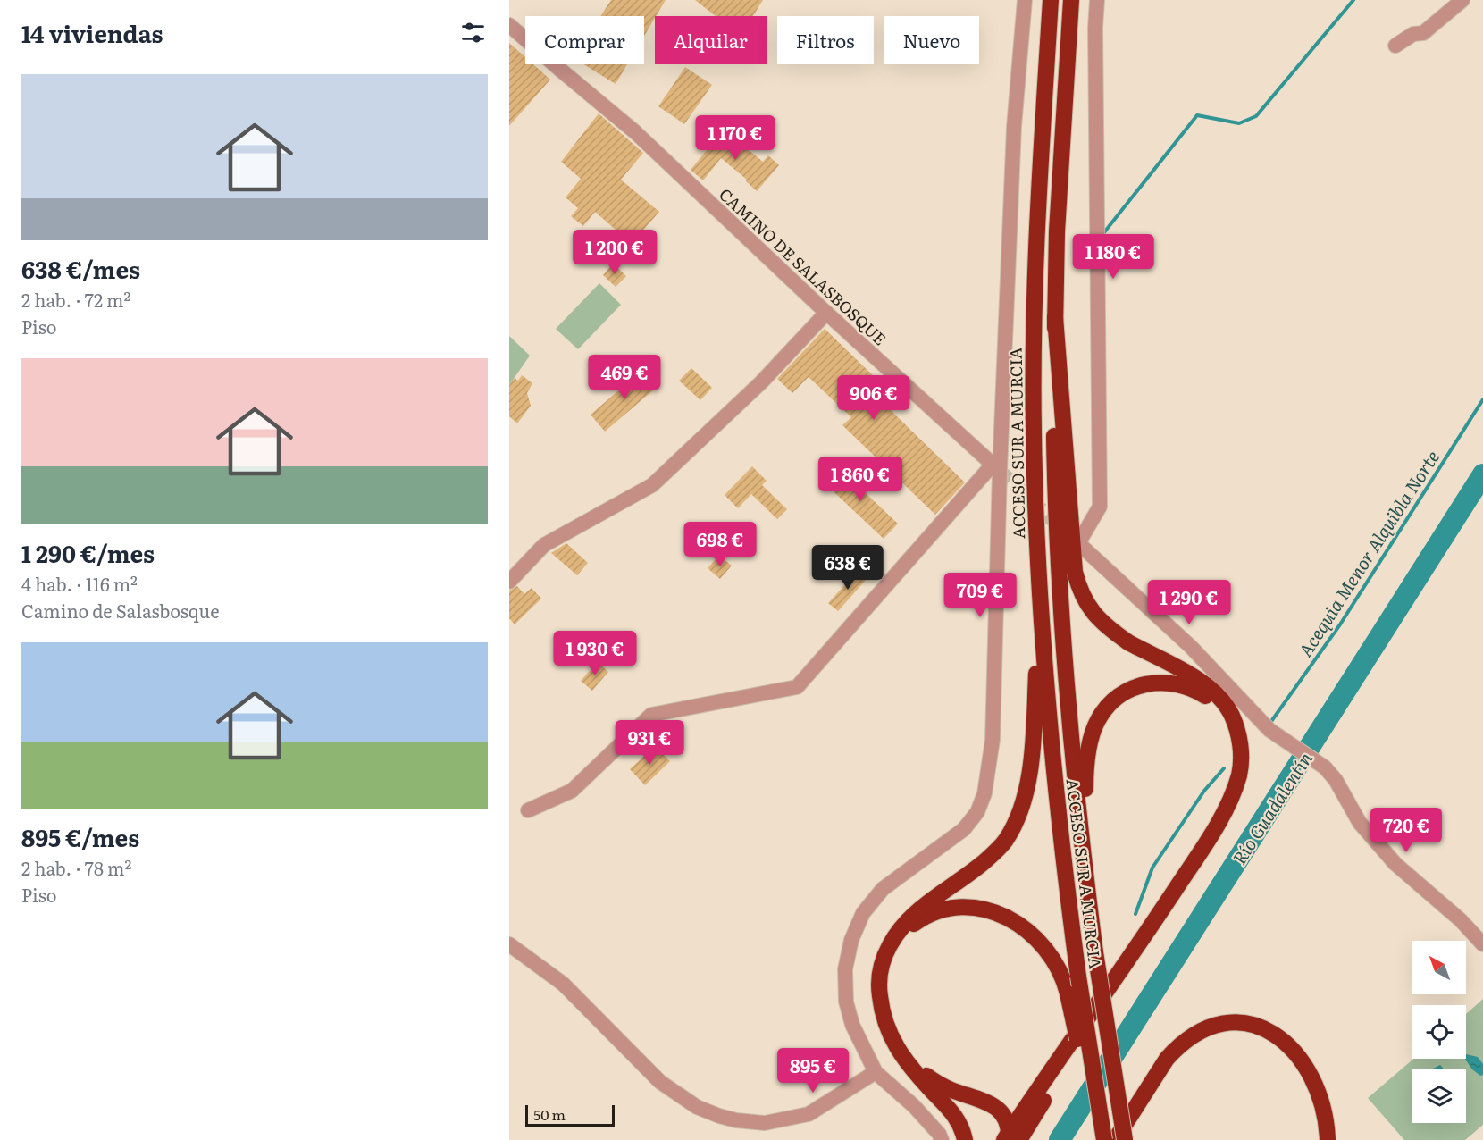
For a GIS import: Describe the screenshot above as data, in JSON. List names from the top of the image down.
{
  "streets": {
    "highway": ["ACCESO SUR A MURCIA"],
    "street": ["CAMINO DE SALASBOSQUE"]
  },
  "water": ["Acequia Menor Alquibla Norte", "Río Guadalentín"],
  "scale_bar": "50 m",
  "north": "top left",
  "page": {
    "heading": "14 viviendas",
    "chip": [
      "Comprar",
      "Alquilar",
      "Filtros",
      "Nuevo"
    ],
    "list": [
      {
        "name": "638 €/mes",
        "note": "2 hab. · 72 m² · Piso"
      },
      {
        "name": "1 290 €/mes",
        "note": "4 hab. · 116 m² · Camino de Salasbosque"
      },
      {
        "name": "895 €/mes",
        "note": "2 hab. · 78 m² · Piso"
      }
    ],
    "price": [
      "1 170 €",
      "1 200 €",
      "1 180 €",
      "469 €",
      "906 €",
      "1 860 €",
      "698 €",
      "638 €",
      "709 €",
      "1 290 €",
      "1 930 €",
      "931 €",
      "720 €",
      "895 €"
    ],
    "scale": "50 m"
  }
}
